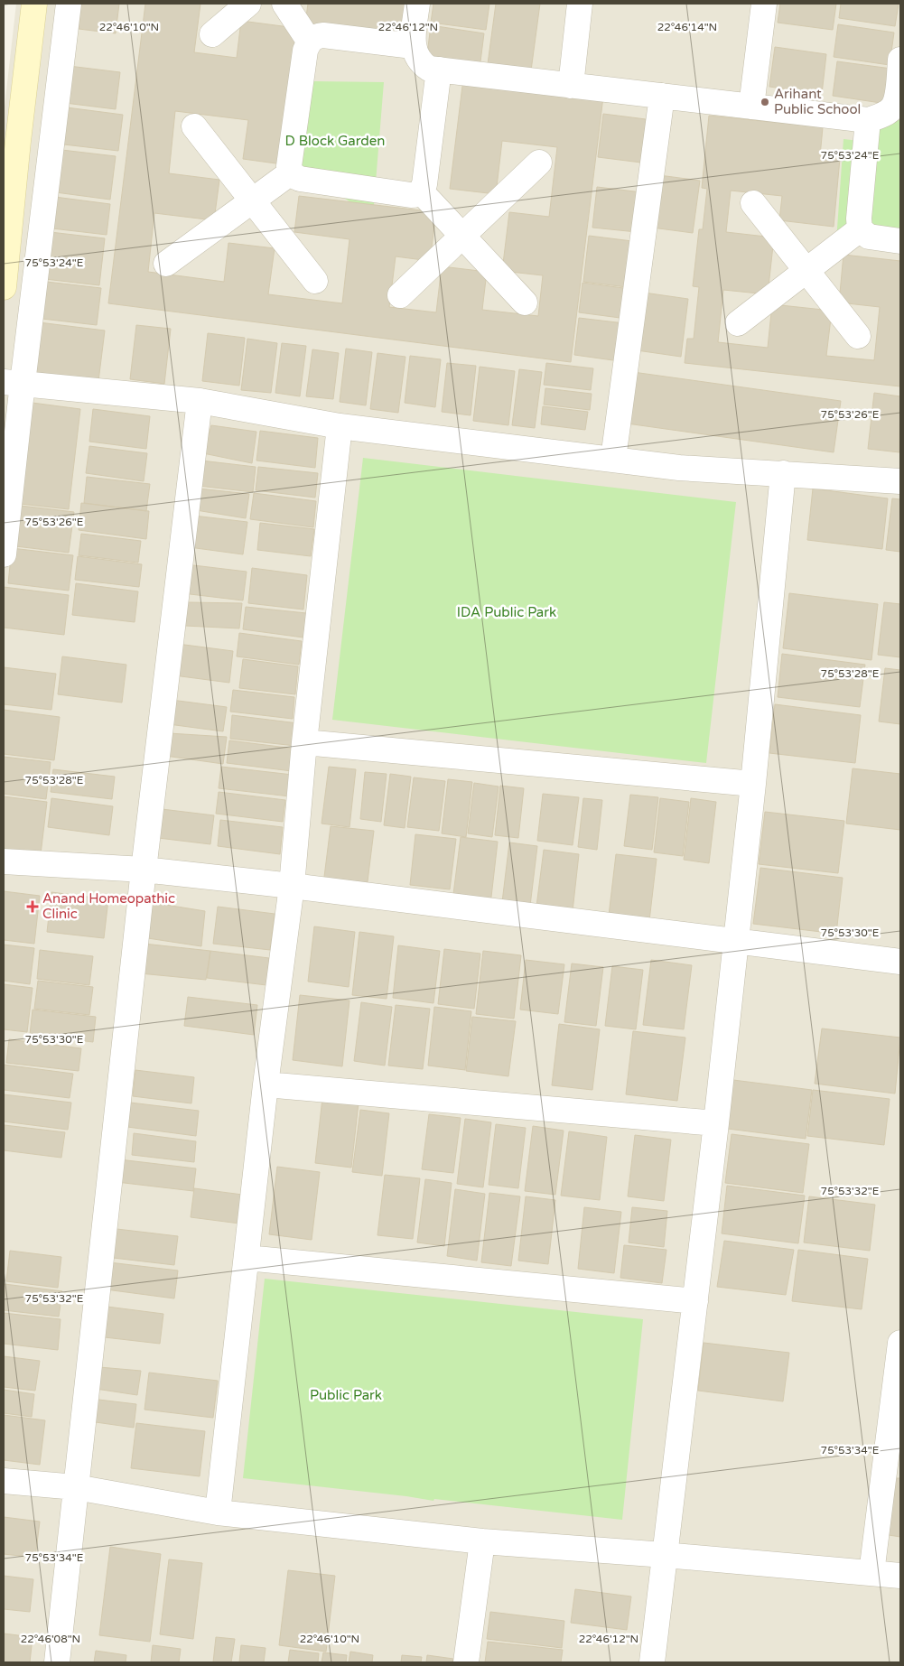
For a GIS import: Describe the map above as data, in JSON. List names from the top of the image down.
{
  "parks": ["D Block Garden", "IDA Public Park", "Public Park"],
  "places": {
    "other": ["Arihant Public School"],
    "health": ["Anand Homeopathic Clinic"]
  },
  "coordinates": [
    "22°46'10\"N",
    "22°46'12\"N",
    "22°46'14\"N",
    "75°53'24\"E",
    "75°53'26\"E",
    "75°53'28\"E",
    "75°53'30\"E",
    "75°53'32\"E",
    "75°53'34\"E",
    "22°46'08\"N"
  ]
}
